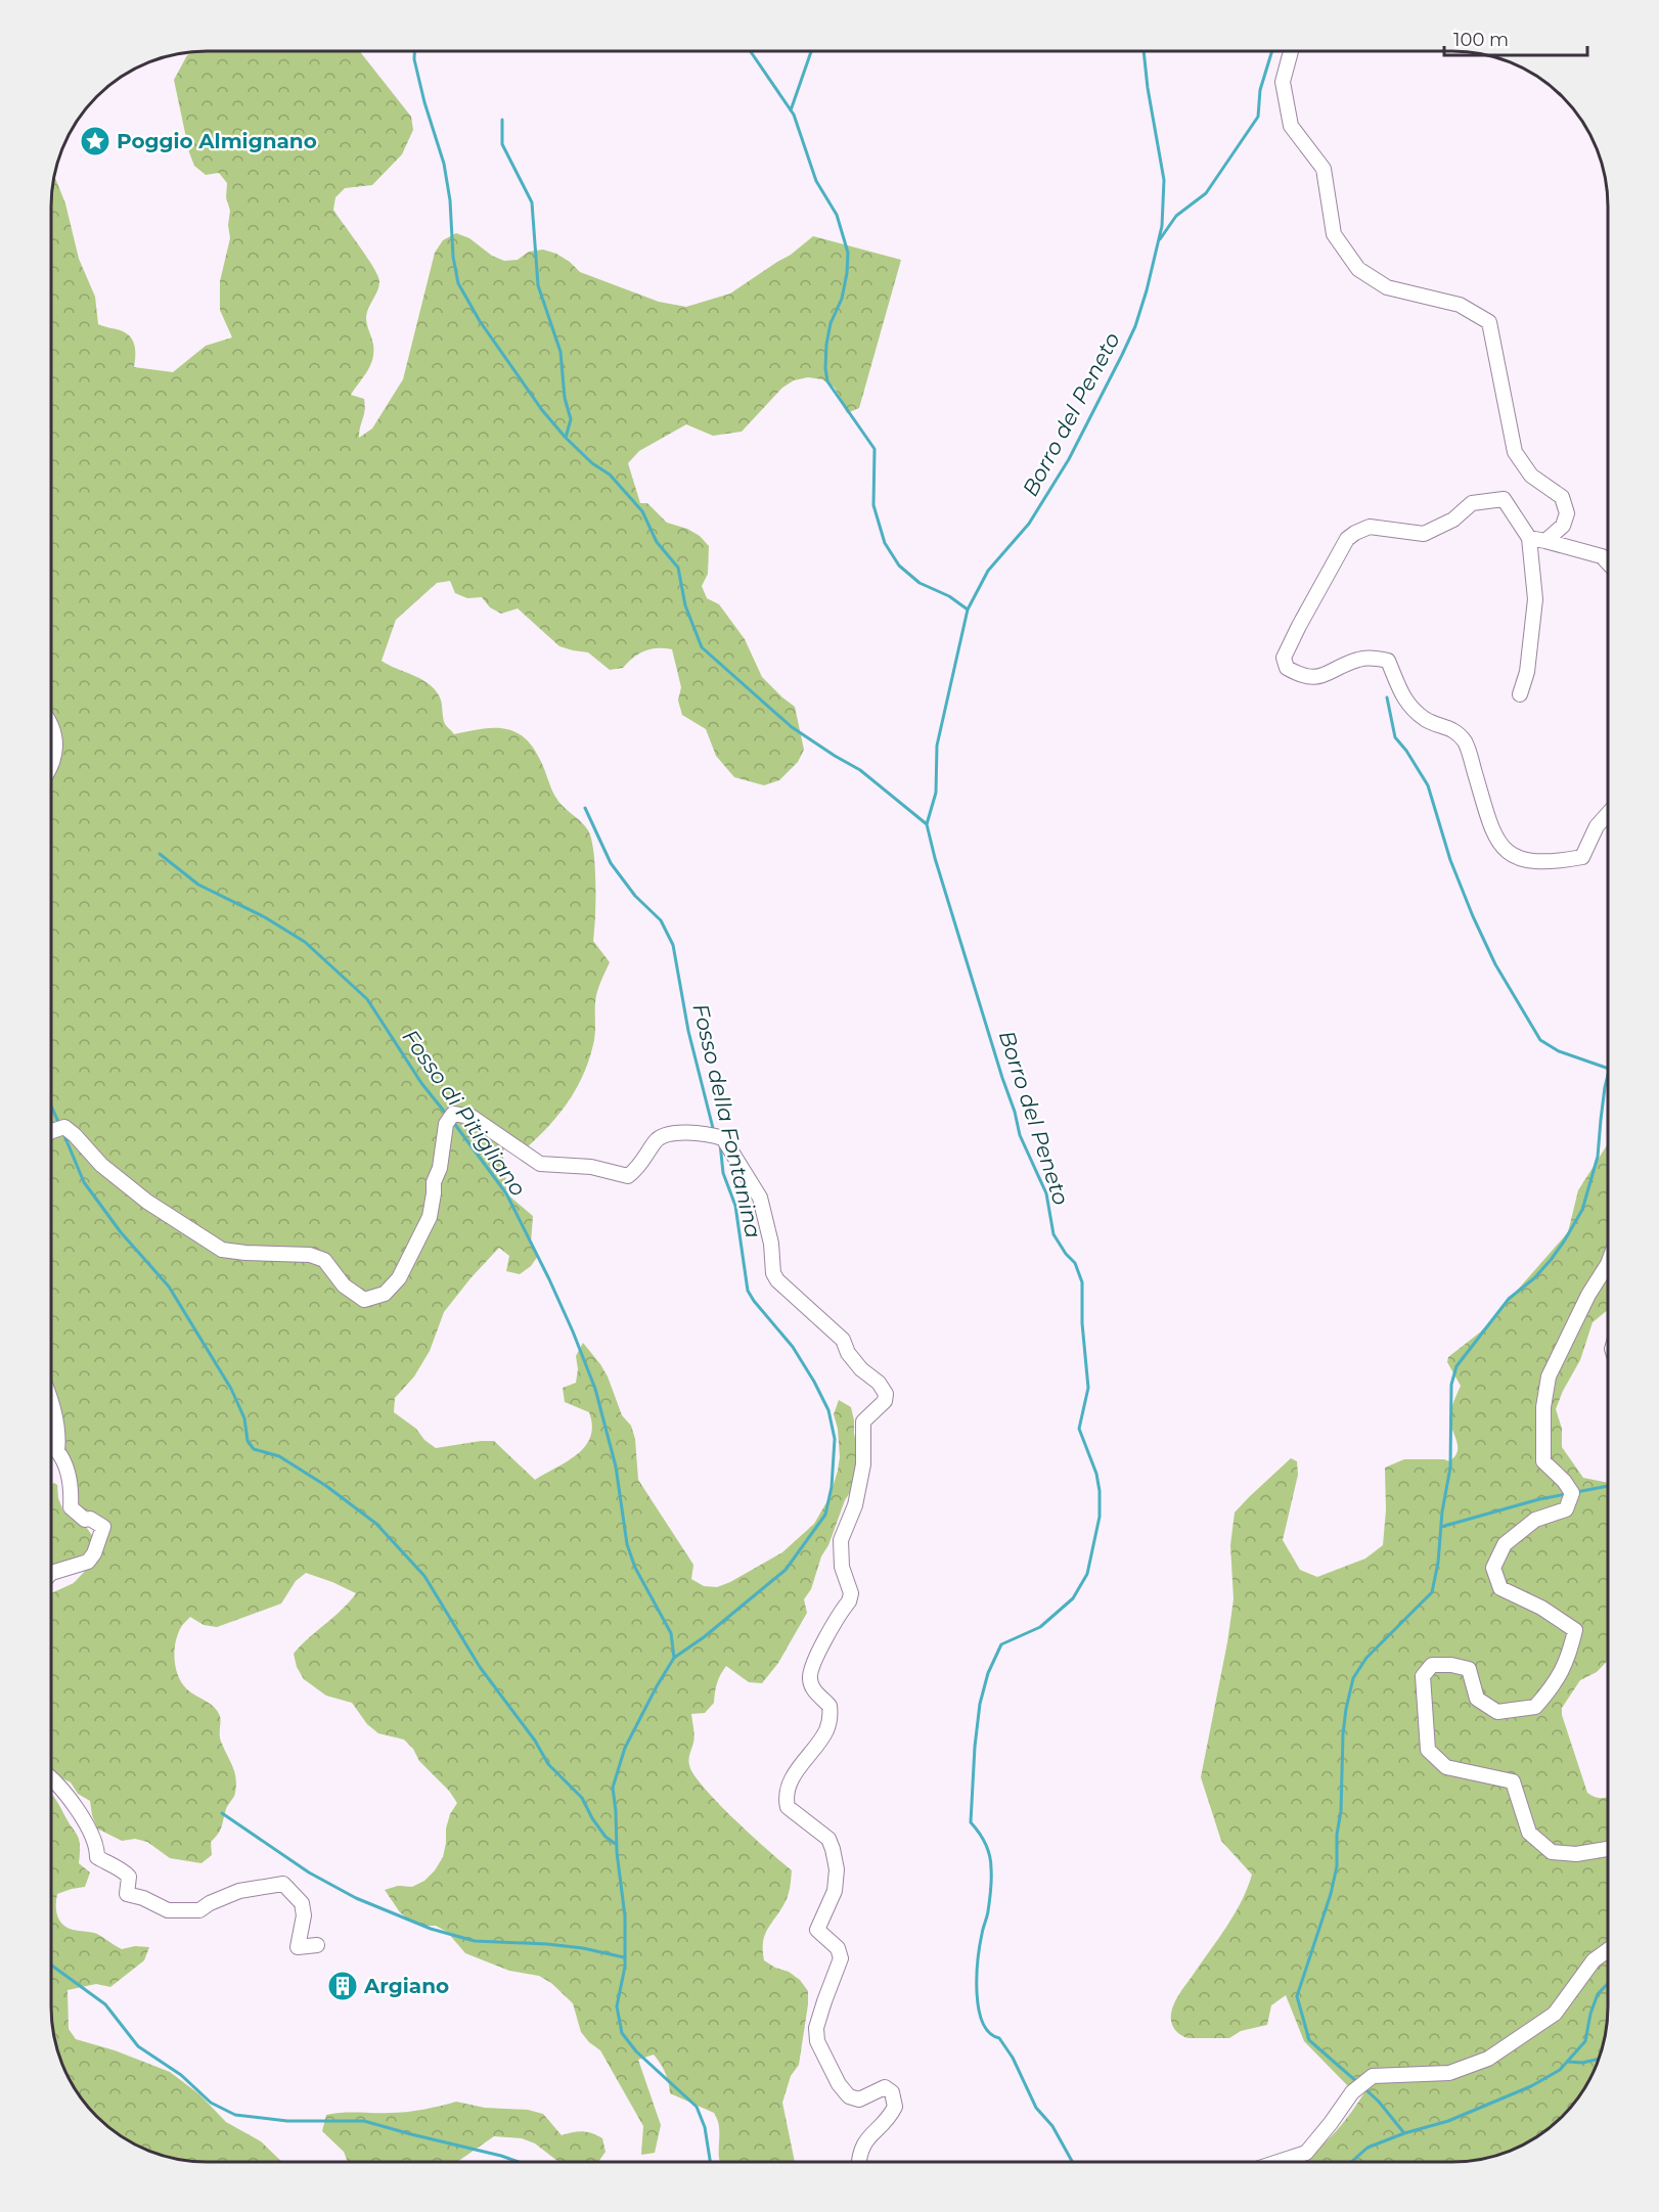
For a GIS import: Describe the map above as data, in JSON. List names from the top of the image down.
{
  "water": ["Borro del Peneto", "Fosso di Pitigliano", "Fosso della Fontanina"],
  "places": {
    "place": ["Poggio Almignano"],
    "building": ["Argiano"]
  },
  "scale_bar": "100 m"
}
